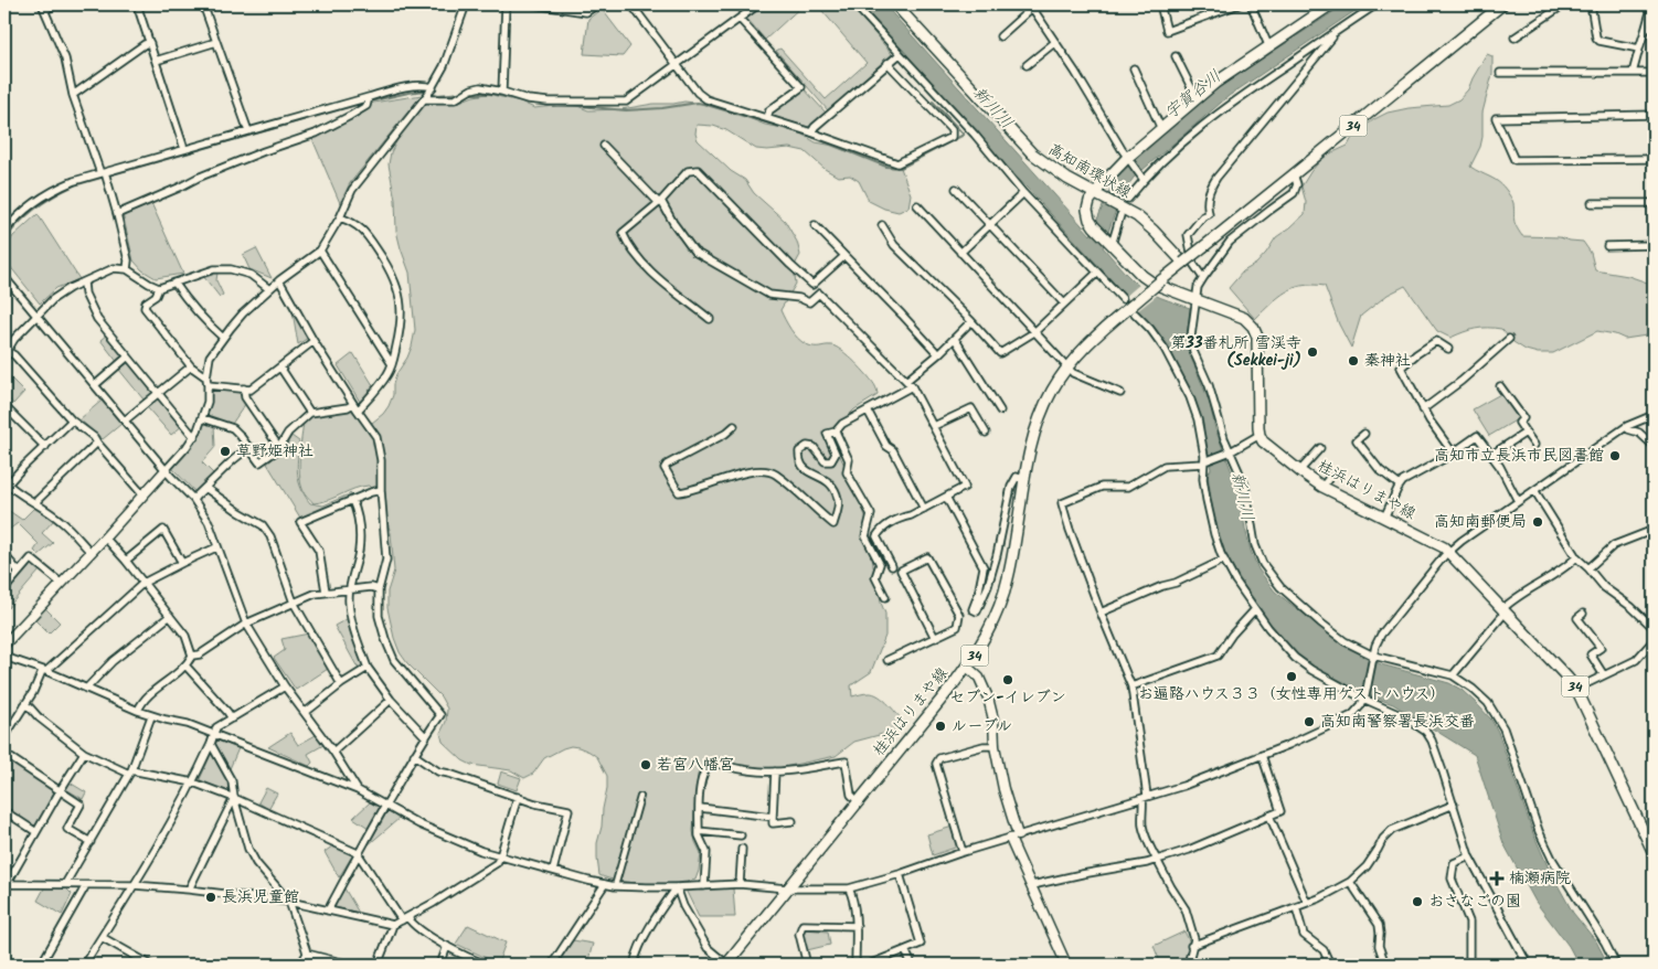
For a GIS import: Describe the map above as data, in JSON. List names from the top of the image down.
{
  "streets": {
    "main road": ["34", "高知南環状線", "桂浜はりまや線"]
  },
  "crossings": [
    ["高知南環状線", "桂浜はりまや線"]
  ],
  "water": ["宇賀谷川", "新川川"],
  "places": {
    "other": [
      "第33番札所 雪渓寺 (Sekkei-ji)",
      "秦神社",
      "草野姫神社",
      "高知市立長浜市民図書館",
      "高知南郵便局",
      "お遍路ハウス３３（女性専用ゲストハウス）",
      "セブン-イレブン",
      "高知南警察署長浜交番",
      "ルーブル",
      "若宮八幡宮",
      "長浜児童館",
      "おさなごの園"
    ],
    "health": ["楠瀬病院"]
  }
}
